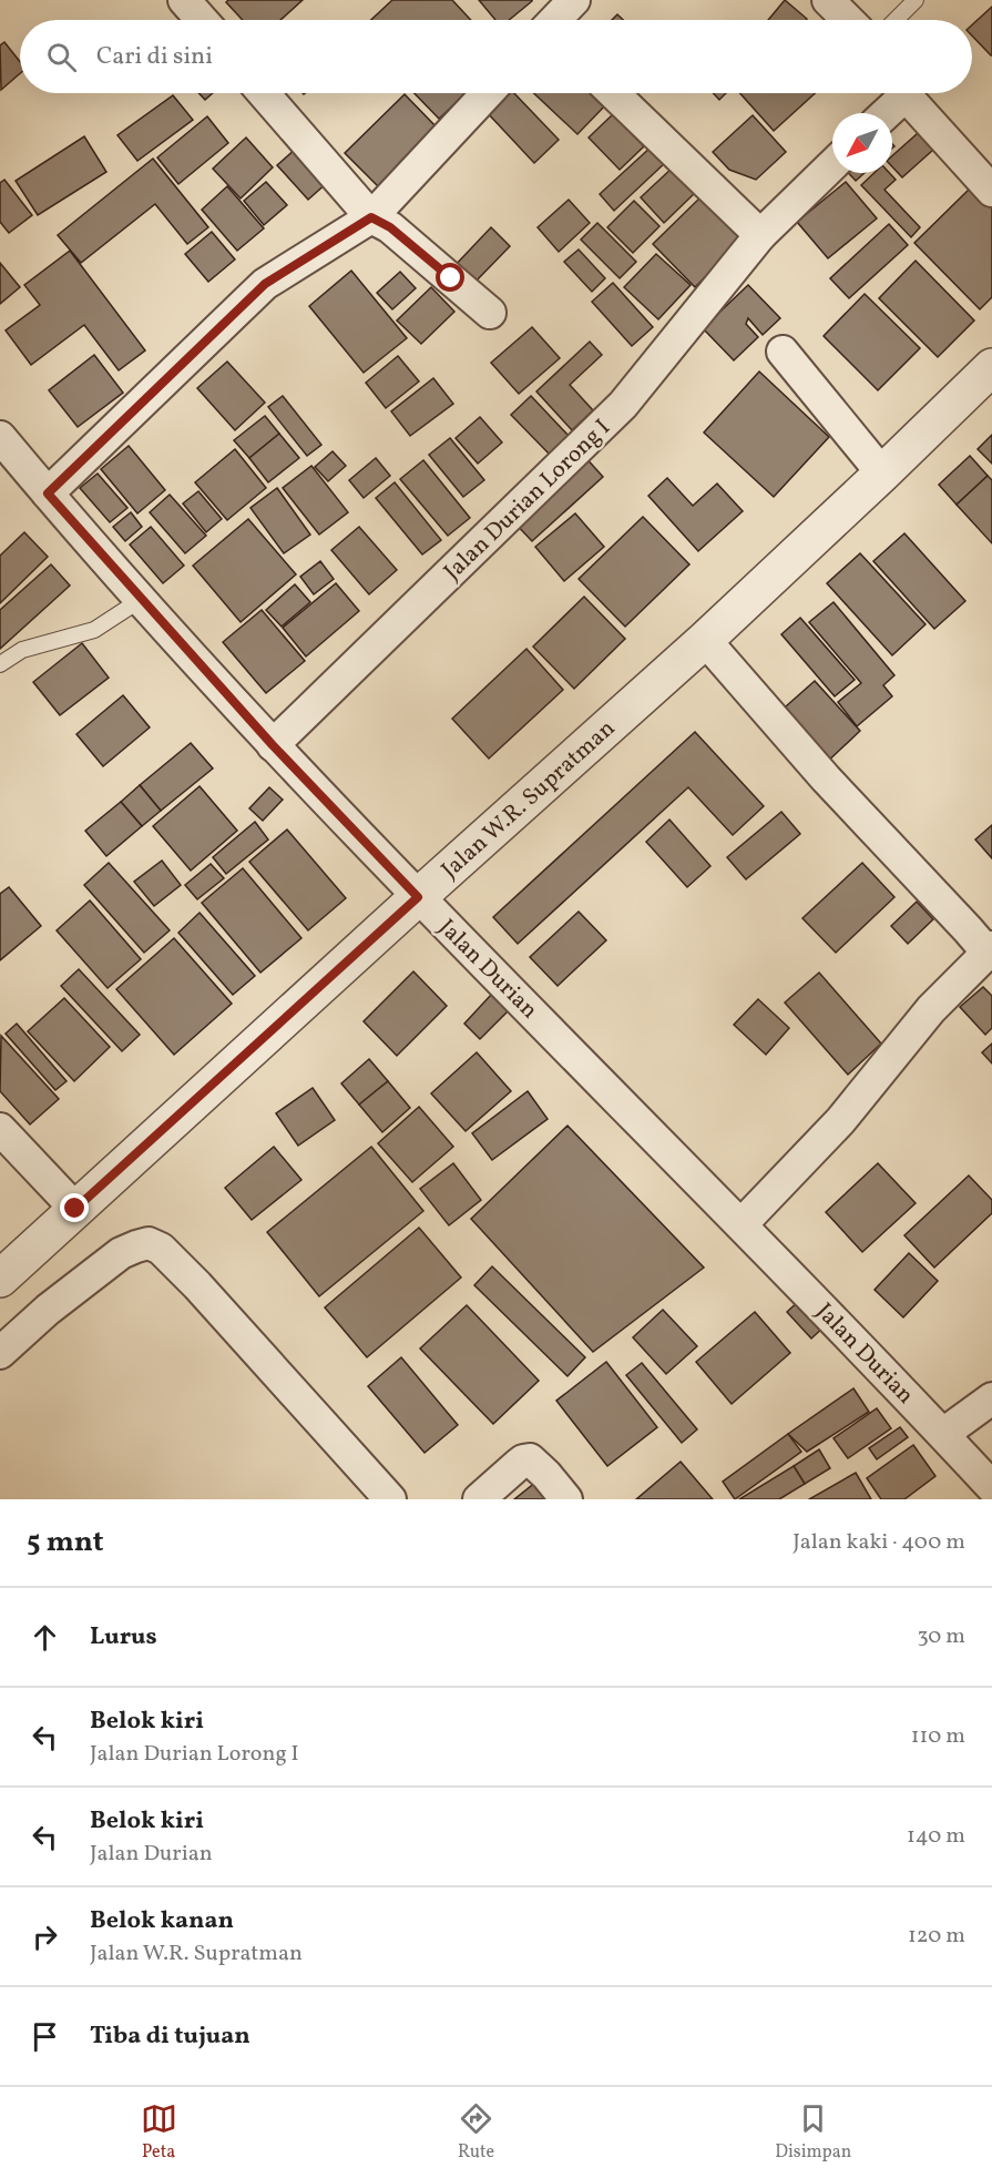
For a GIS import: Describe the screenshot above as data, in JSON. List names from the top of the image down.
{
  "streets": {
    "street": ["Jalan Durian Lorong I", "Jalan W.R. Supratman", "Jalan Durian"]
  },
  "crossings": [
    ["Jalan Durian Lorong I", "Jalan Durian"],
    ["Jalan W.R. Supratman", "Jalan Durian"]
  ],
  "north": "bottom left",
  "page": {
    "search": "Cari di sini",
    "heading": ["5 mnt", "Jalan kaki · 400 m"],
    "list": [
      ["Lurus", "30 m"],
      ["Belok kiri", "Jalan Durian Lorong I", "110 m"],
      ["Belok kiri", "Jalan Durian", "140 m"],
      ["Belok kanan", "Jalan W.R. Supratman", "120 m"],
      "Tiba di tujuan"
    ],
    "nav": ["Peta", "Rute", "Disimpan"]
  }
}
